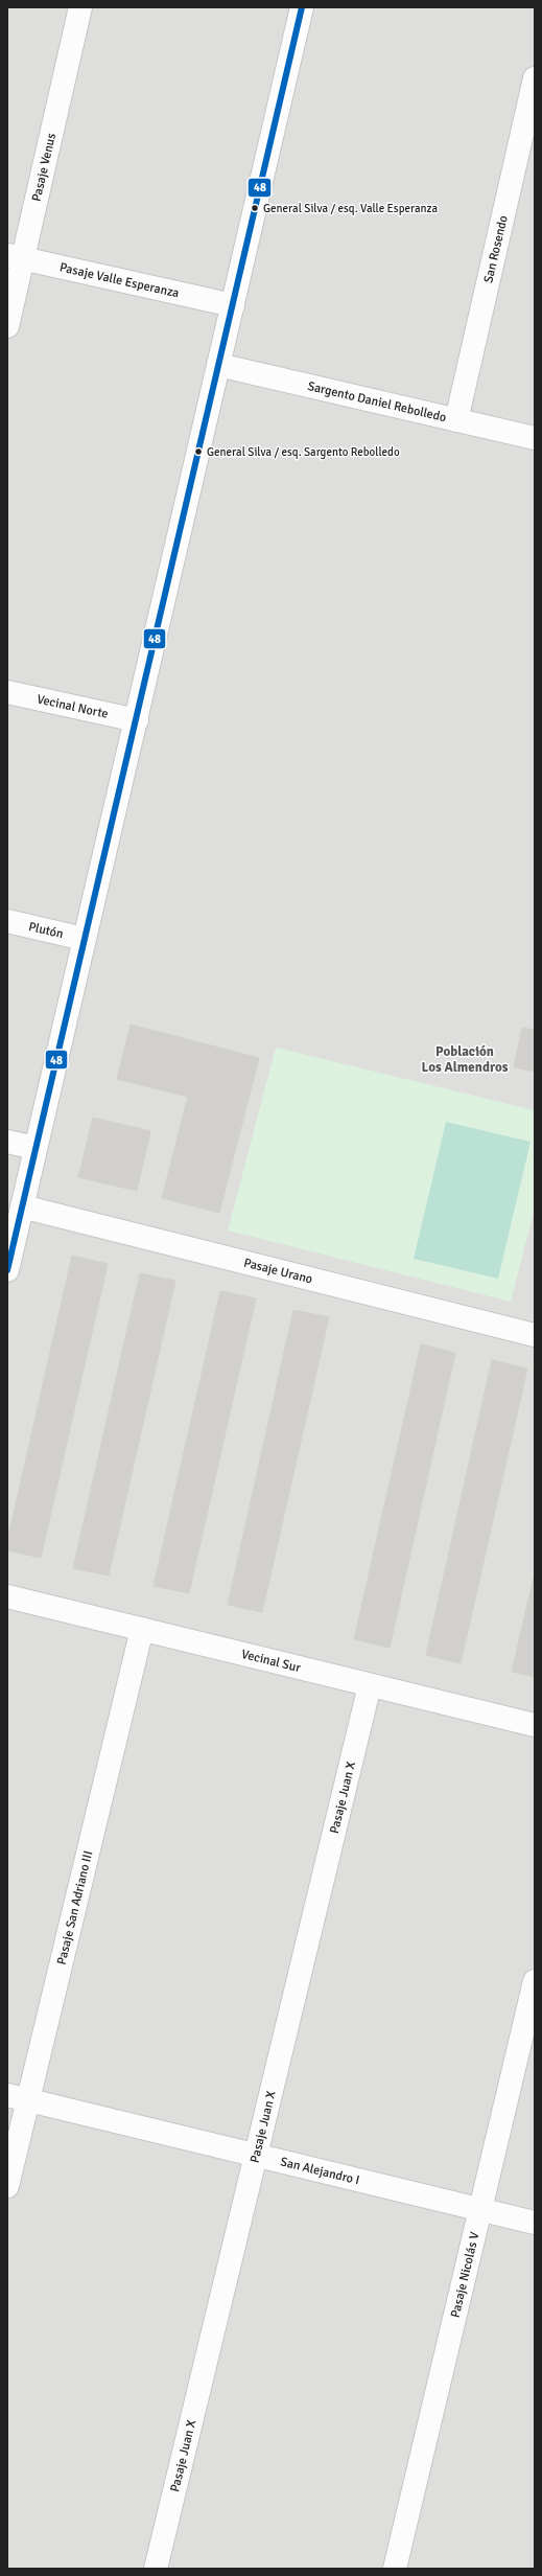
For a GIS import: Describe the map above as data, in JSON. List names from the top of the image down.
{
  "streets": {
    "street": [
      "Pasaje Venus",
      "San Rosendo",
      "Pasaje Valle Esperanza",
      "Sargento Daniel Rebolledo",
      "Vecinal Norte",
      "Plutón",
      "Pasaje Urano",
      "Vecinal Sur",
      "Pasaje Juan X",
      "Pasaje San Adriano III",
      "San Alejandro I",
      "Pasaje Nicolás V"
    ]
  },
  "crossings": [
    ["Pasaje Venus", "Pasaje Valle Esperanza"],
    ["San Rosendo", "Sargento Daniel Rebolledo"],
    ["Vecinal Sur", "Pasaje Juan X"],
    ["Vecinal Sur", "Pasaje San Adriano III"],
    ["Pasaje Juan X", "San Alejandro I"],
    ["Pasaje San Adriano III", "San Alejandro I"],
    ["San Alejandro I", "Pasaje Nicolás V"]
  ],
  "districts": ["Población Los Almendros"],
  "places": ["General Silva / esq. Valle Esperanza", "General Silva / esq. Sargento Rebolledo"],
  "lines": ["transit line 48"]
}
